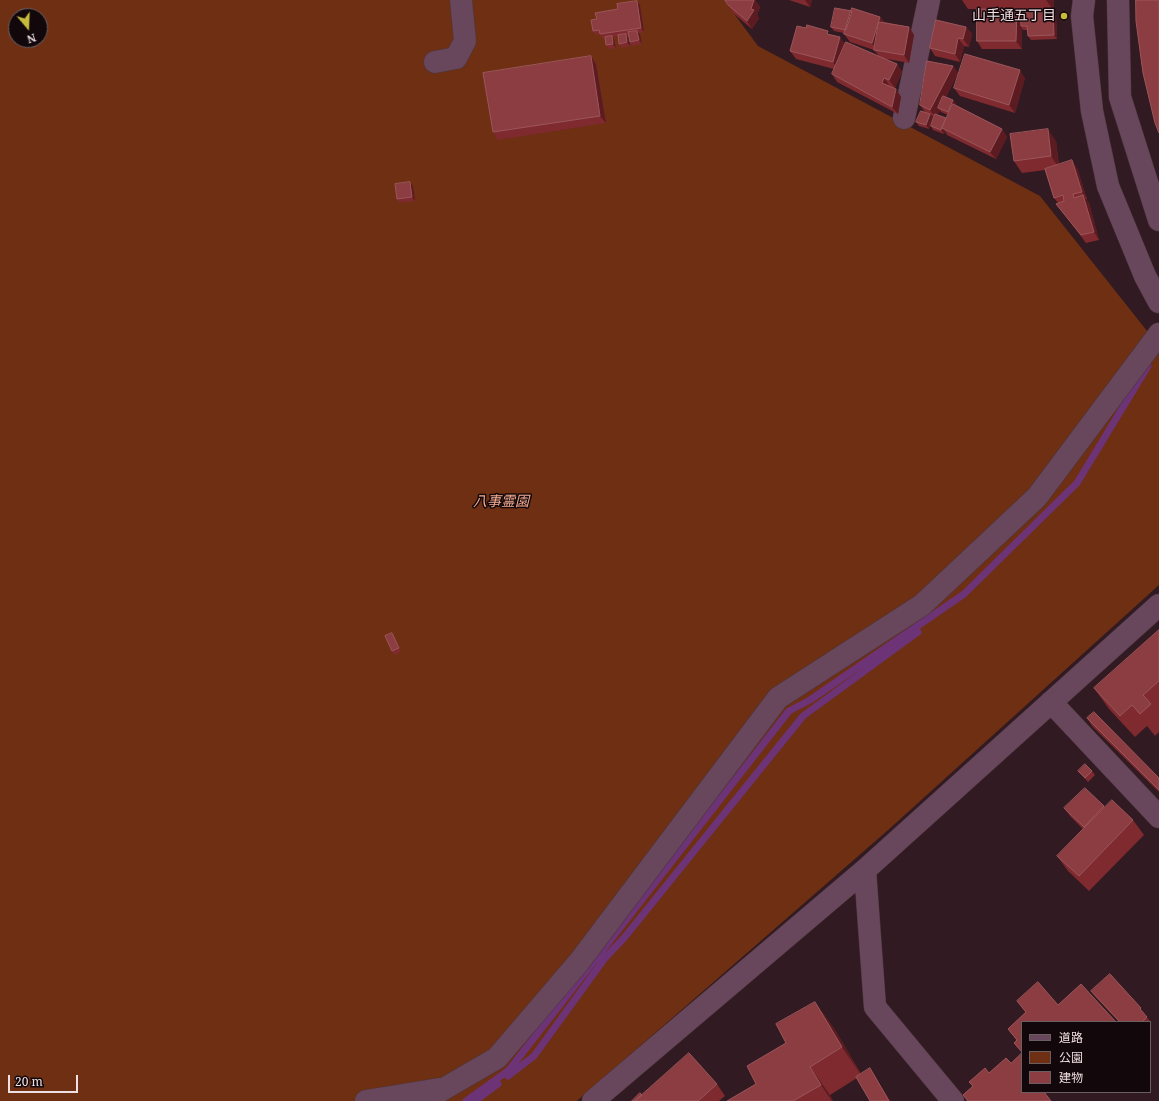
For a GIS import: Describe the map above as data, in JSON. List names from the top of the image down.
{
  "parks": ["八事霊園"],
  "places": ["山手通五丁目"],
  "legend": ["道路", "公園", "建物"],
  "scale_bar": "20 m",
  "north": "bottom"
}
